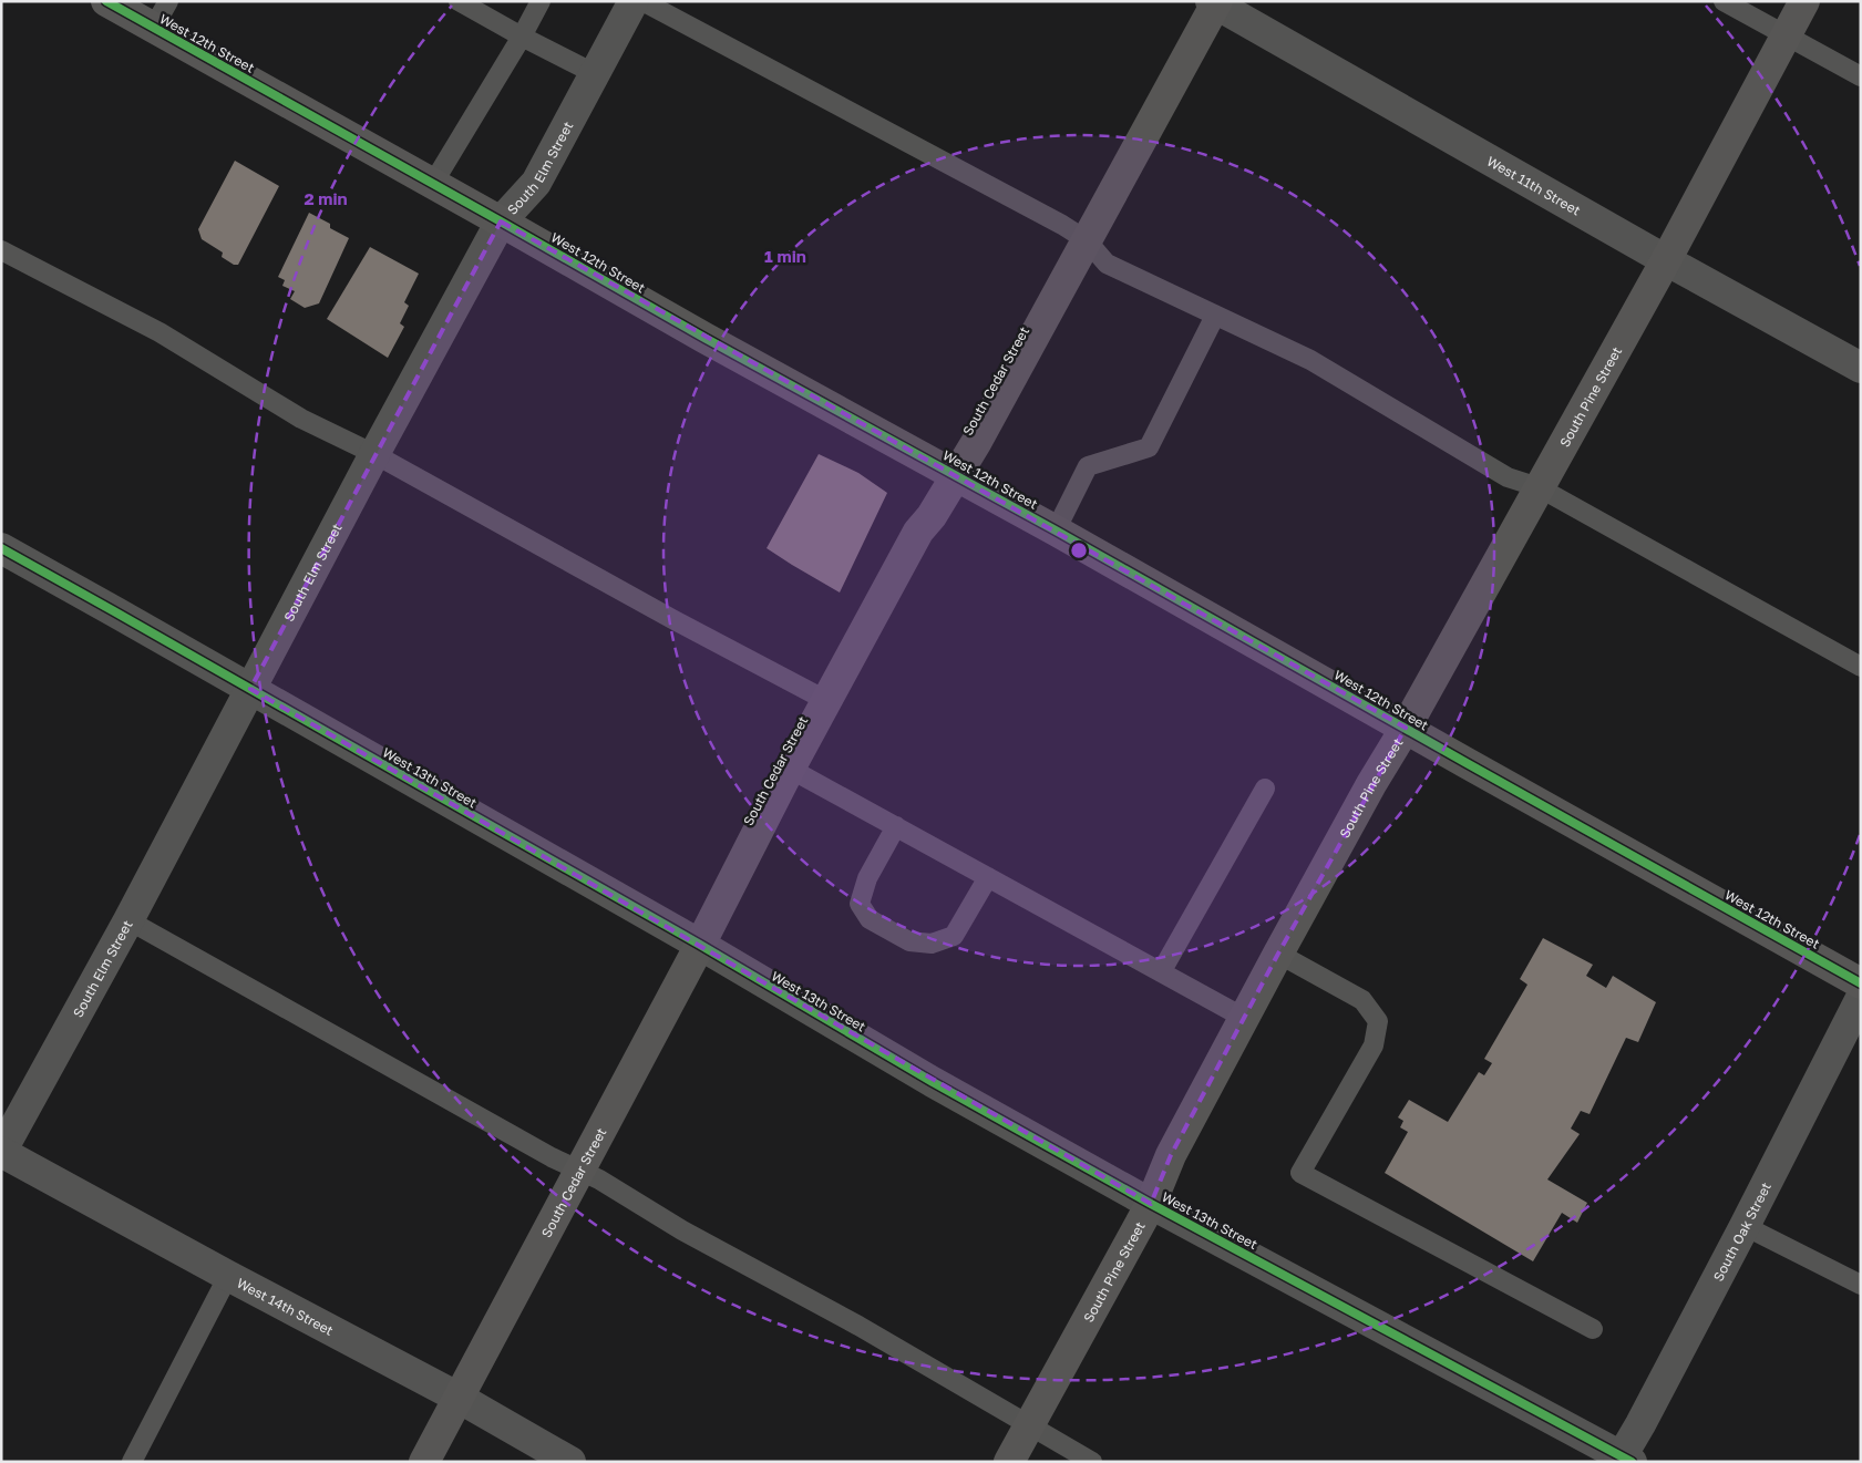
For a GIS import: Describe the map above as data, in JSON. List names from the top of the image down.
{
  "streets": {
    "main road": ["West 12th Street", "South Cedar Street", "South Pine Street"],
    "street": [
      "South Elm Street",
      "West 11th Street",
      "West 13th Street",
      "South Oak Street",
      "West 14th Street"
    ]
  },
  "crossings": [
    ["West 12th Street", "South Elm Street"],
    ["West 12th Street", "South Cedar Street"],
    ["West 12th Street", "South Pine Street"],
    ["South Elm Street", "West 13th Street"],
    ["South Elm Street", "West 14th Street"],
    ["West 11th Street", "South Cedar Street"],
    ["West 11th Street", "South Pine Street"],
    ["South Cedar Street", "West 13th Street"],
    ["South Cedar Street", "West 14th Street"],
    ["South Pine Street", "West 13th Street"],
    ["West 13th Street", "South Oak Street"]
  ],
  "rings": ["2 min", "1 min"]
}
